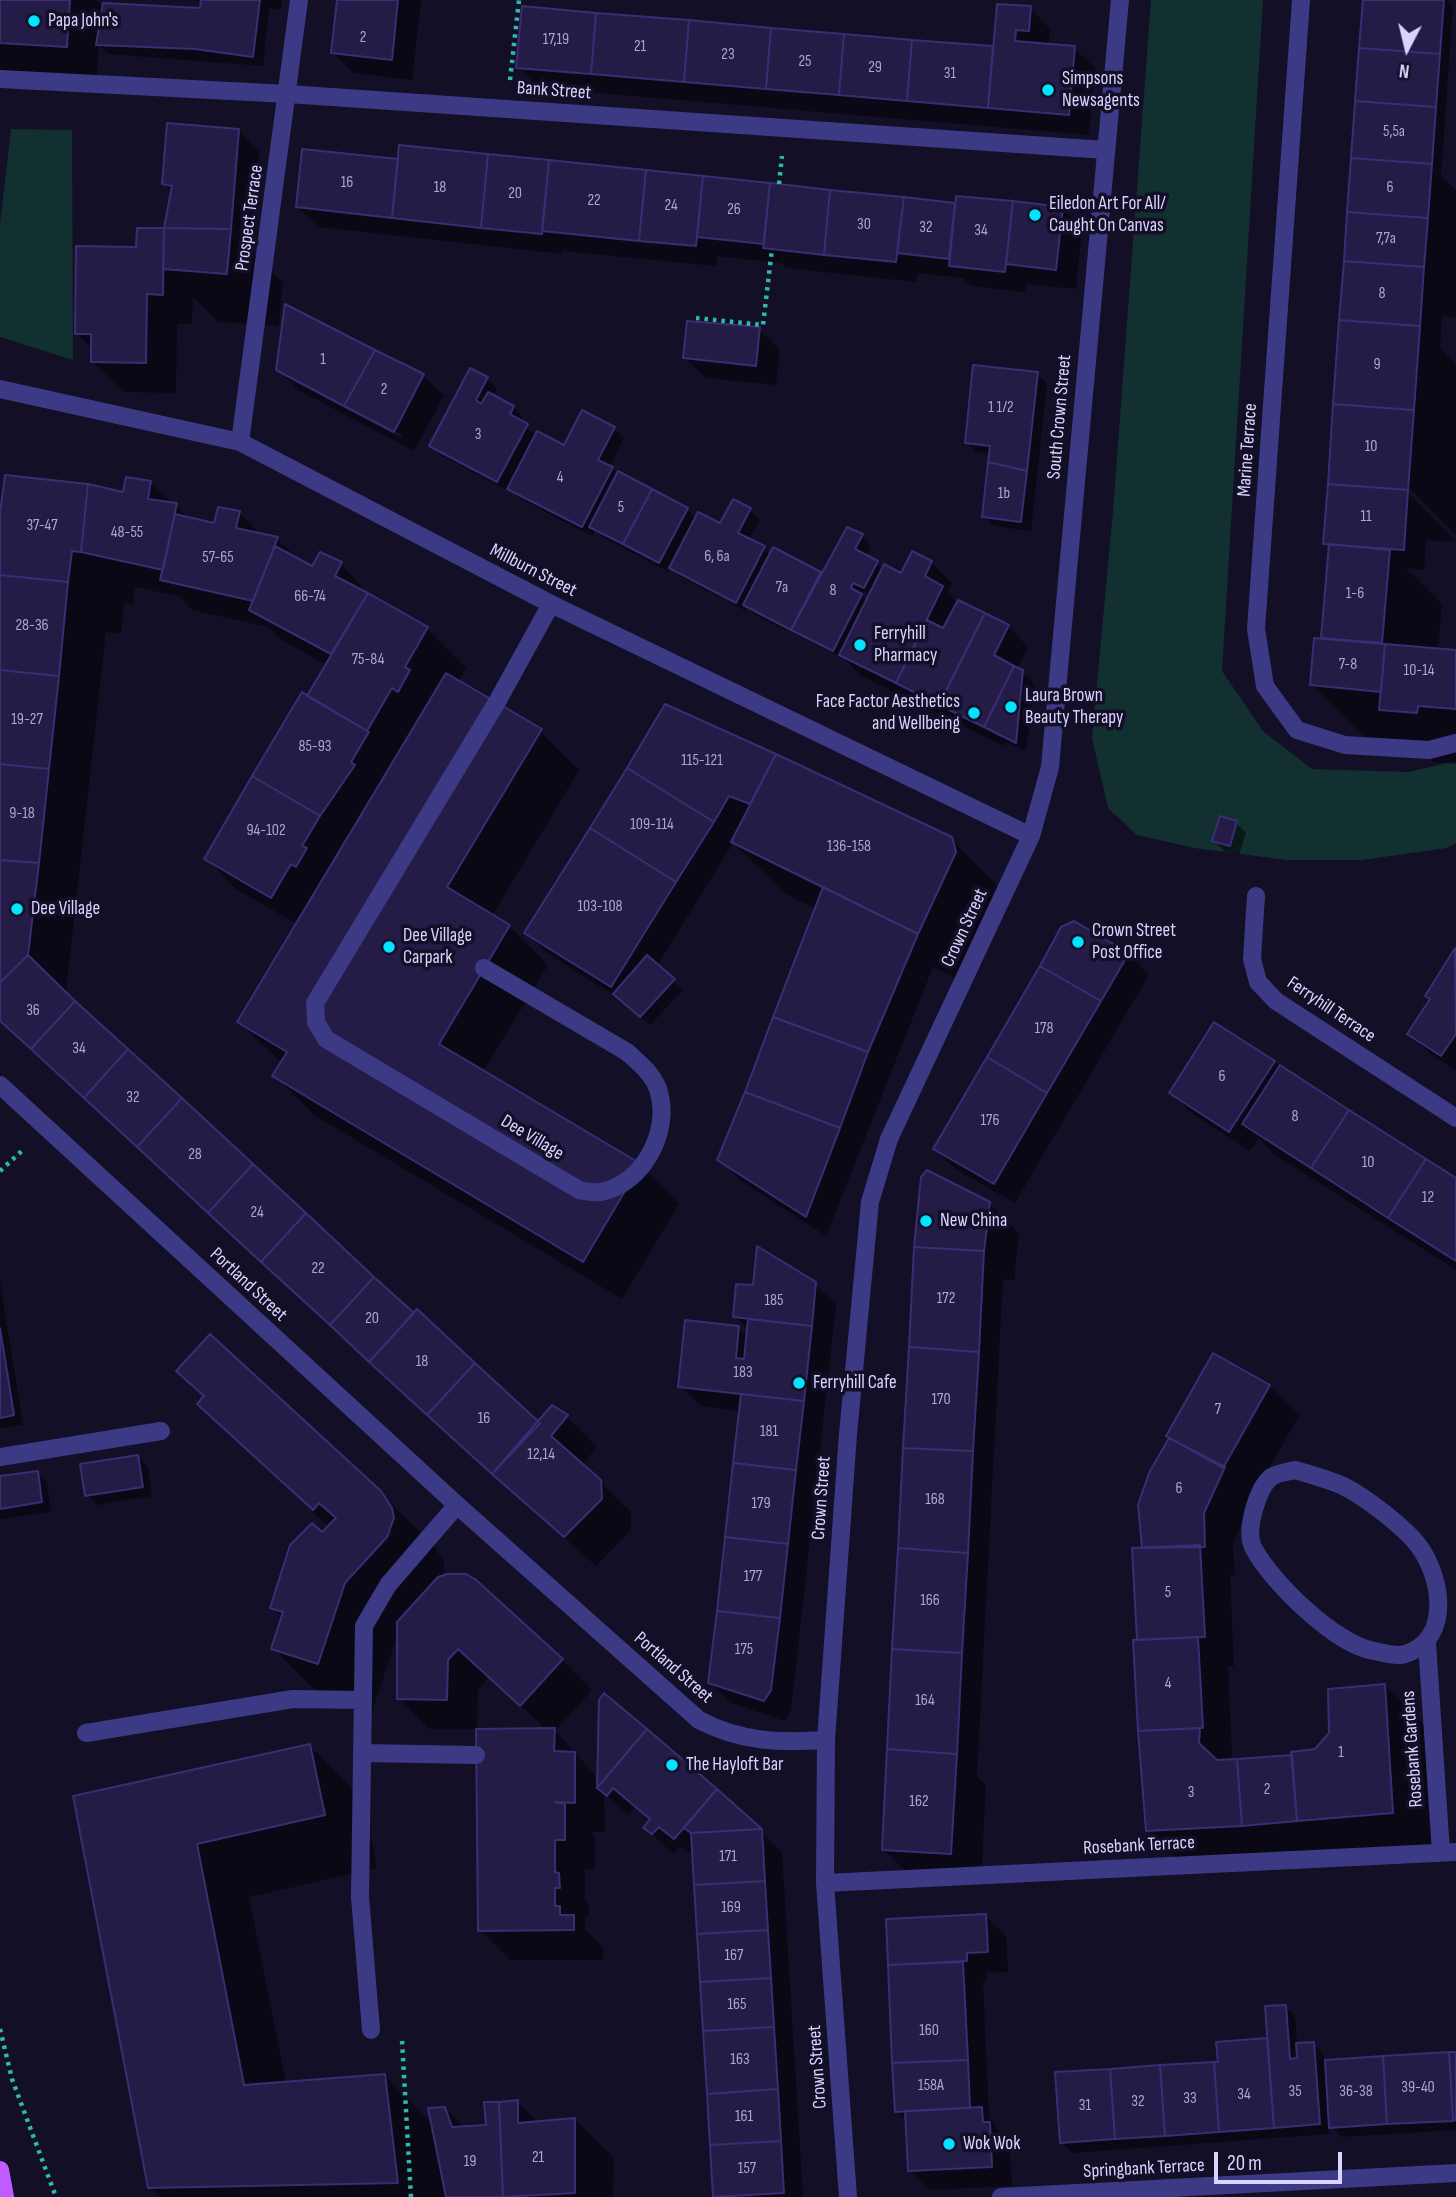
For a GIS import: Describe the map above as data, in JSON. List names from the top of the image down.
{
  "streets": {
    "street": [
      "Bank Street",
      "Prospect Terrace",
      "South Crown Street",
      "Marine Terrace",
      "Millburn Street",
      "Crown Street",
      "Ferryhill Terrace",
      "Dee Village",
      "Portland Street",
      "Rosebank Gardens",
      "Rosebank Terrace",
      "Springbank Terrace"
    ]
  },
  "crossings": [
    ["Bank Street", "Prospect Terrace"],
    ["Bank Street", "South Crown Street"],
    ["Prospect Terrace", "Millburn Street"],
    ["South Crown Street", "Millburn Street"],
    ["South Crown Street", "Crown Street"],
    ["Millburn Street", "Crown Street"],
    ["Millburn Street", "Dee Village"],
    ["Crown Street", "Portland Street"],
    ["Crown Street", "Rosebank Terrace"],
    ["Rosebank Gardens", "Rosebank Terrace"]
  ],
  "places": [
    "Papa John's",
    "Simpsons Newsagents",
    "Eiledon Art For All/ Caught On Canvas",
    "Ferryhill Pharmacy",
    "Laura Brown Beauty Therapy",
    "Face Factor Aesthetics and Wellbeing",
    "Dee Village",
    "Crown Street Post Office",
    "Dee Village Carpark",
    "New China",
    "Ferryhill Cafe",
    "The Hayloft Bar",
    "Wok Wok"
  ],
  "house_numbers": [
    "2",
    "17,19",
    "21",
    "23",
    "25",
    "29",
    "31",
    "5,5a",
    "16",
    "18",
    "6",
    "20",
    "22",
    "24",
    "26",
    "30",
    "32",
    "34",
    "7,7a",
    "8",
    "1",
    "9",
    "2",
    "1 1/2",
    "3",
    "10",
    "4",
    "1b",
    "5",
    "11",
    "37-47",
    "48-55",
    "6, 6a",
    "57-65",
    "7a",
    "8",
    "1-6",
    "66-74",
    "28-36",
    "75-84",
    "7-8",
    "10-14",
    "19-27",
    "85-93",
    "115-121",
    "9-18",
    "109-114",
    "94-102",
    "136-158",
    "103-108",
    "36",
    "178",
    "34",
    "6",
    "32",
    "8",
    "176",
    "28",
    "10",
    "12",
    "24",
    "22",
    "172",
    "185",
    "20",
    "18",
    "183",
    "170",
    "7",
    "16",
    "181",
    "12,14",
    "6",
    "168",
    "179",
    "177",
    "5",
    "166",
    "175",
    "4",
    "164",
    "1",
    "2",
    "3",
    "162",
    "171",
    "169",
    "167",
    "165",
    "160",
    "163",
    "158A",
    "39-40",
    "35",
    "36-38",
    "34",
    "33",
    "32",
    "31",
    "161",
    "21",
    "19",
    "157"
  ],
  "scale_bar": "20 m",
  "north": "bottom"
}
